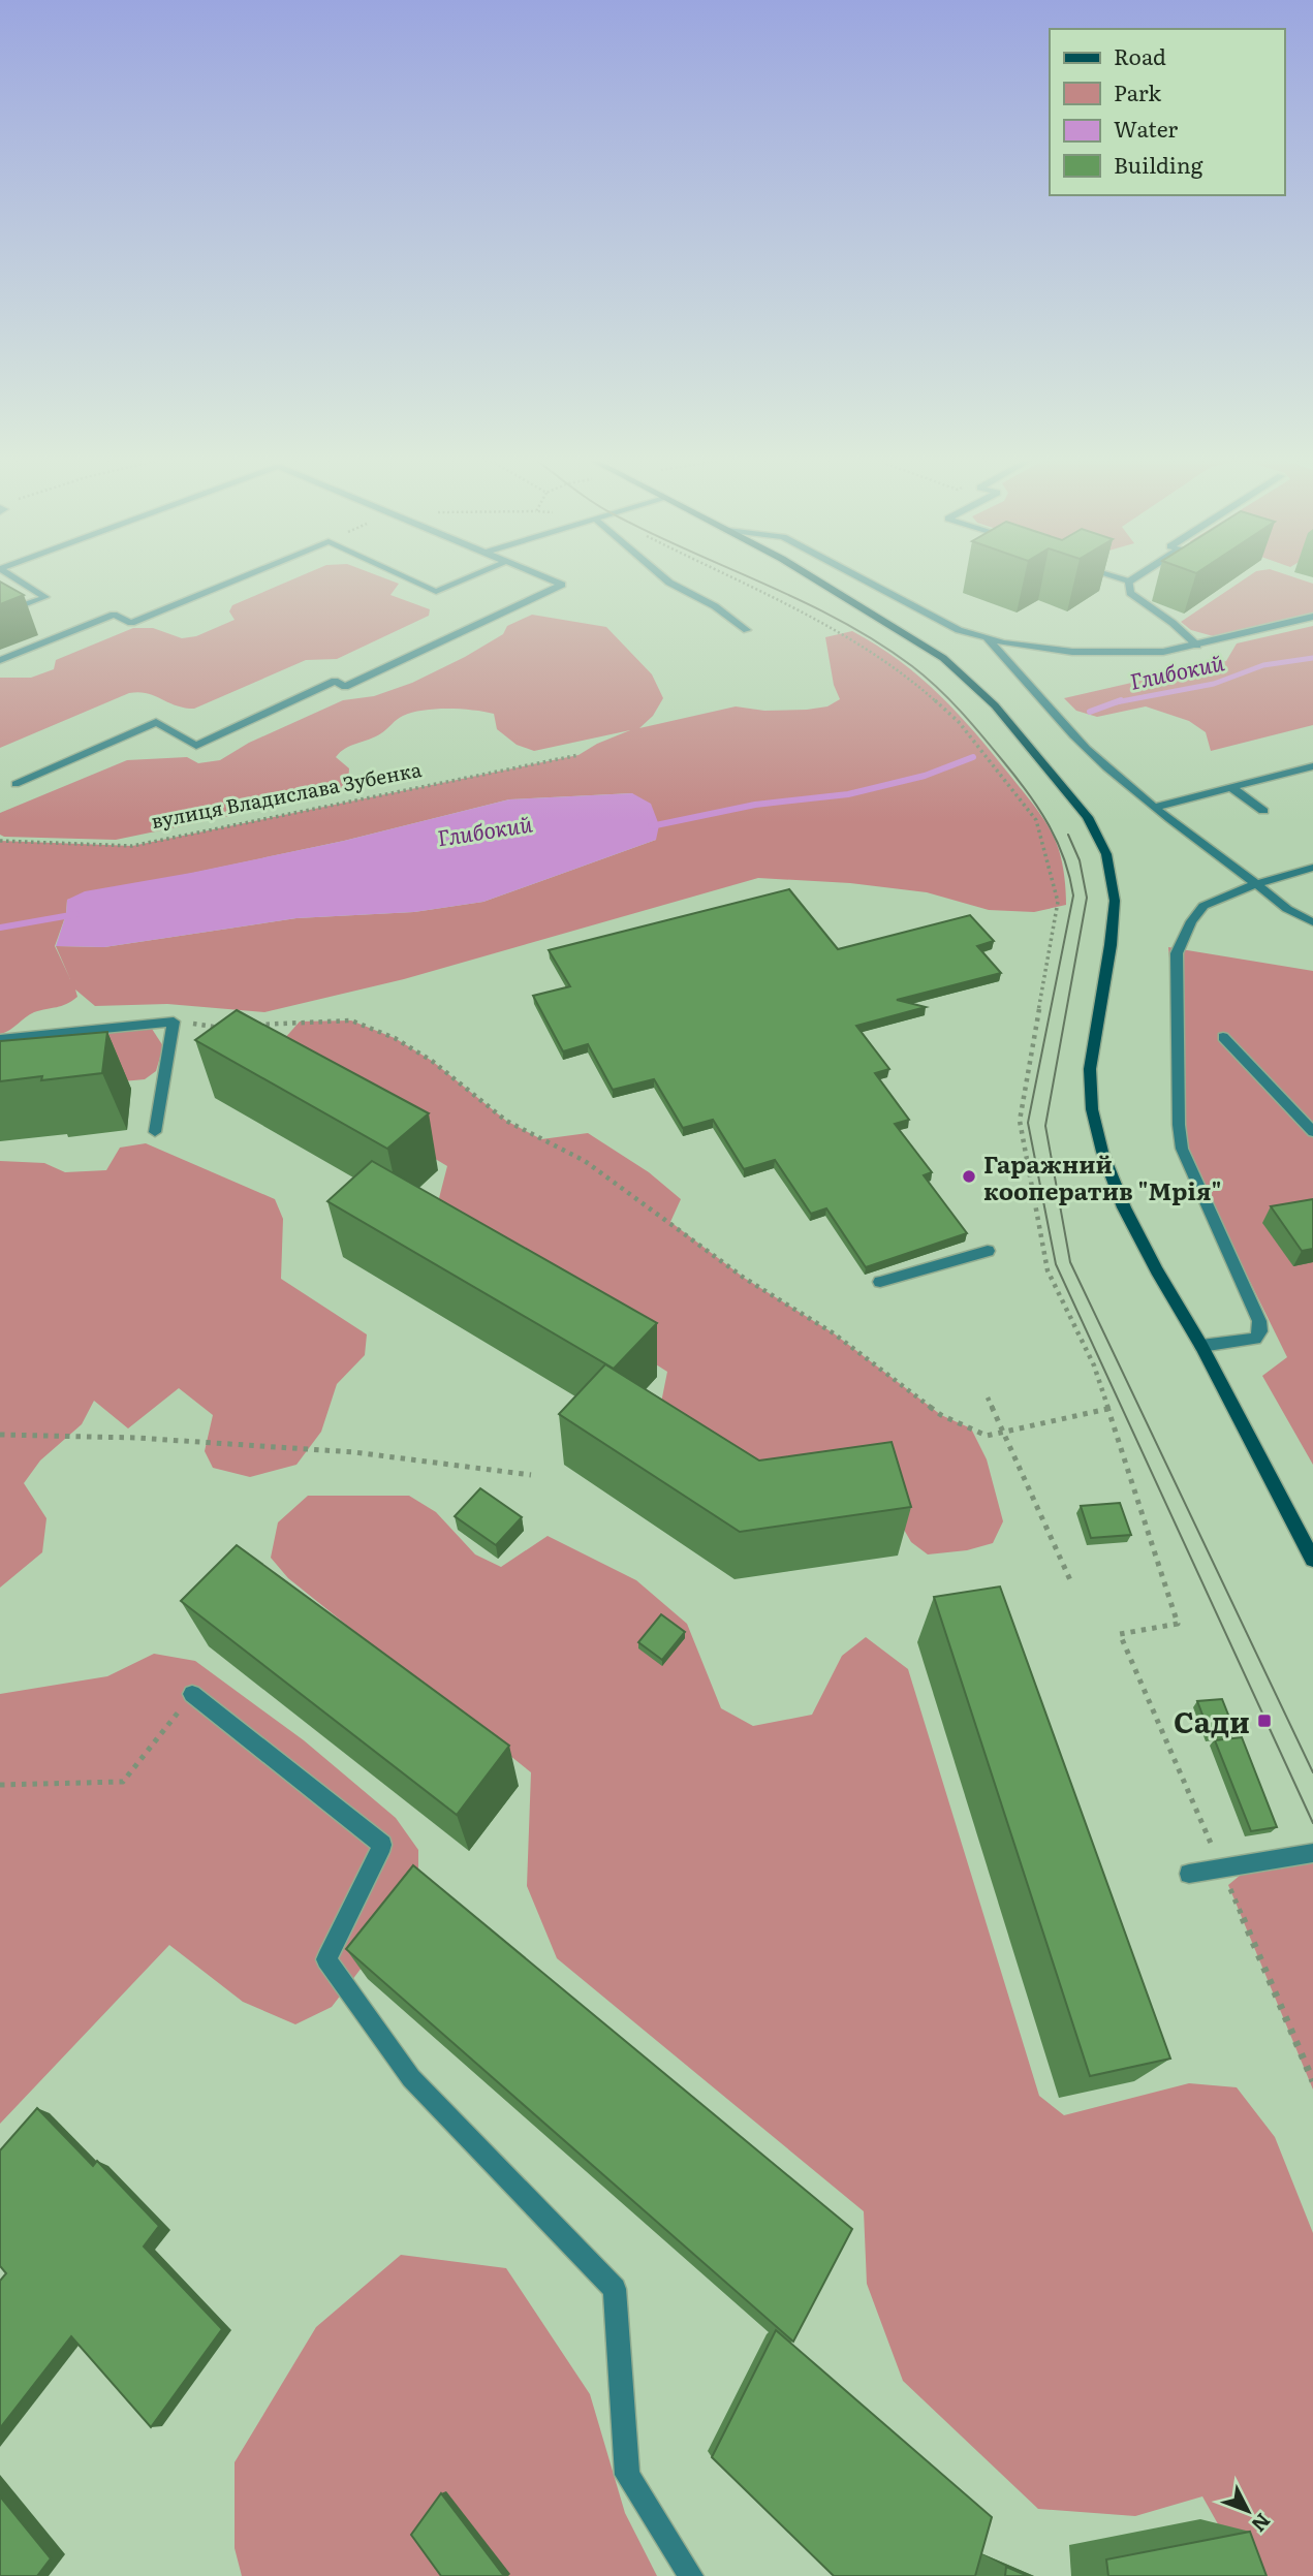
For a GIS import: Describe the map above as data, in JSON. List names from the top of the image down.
{
  "streets": {
    "path": ["вулиця Владислава Зубенка"]
  },
  "water": ["Глибокий"],
  "places": {
    "other": ["Гаражний кооператив \"Мрія\""],
    "transit": ["Сади"]
  },
  "legend": [
    "Road",
    "Park",
    "Water",
    "Building"
  ],
  "north": "bottom right"
}
